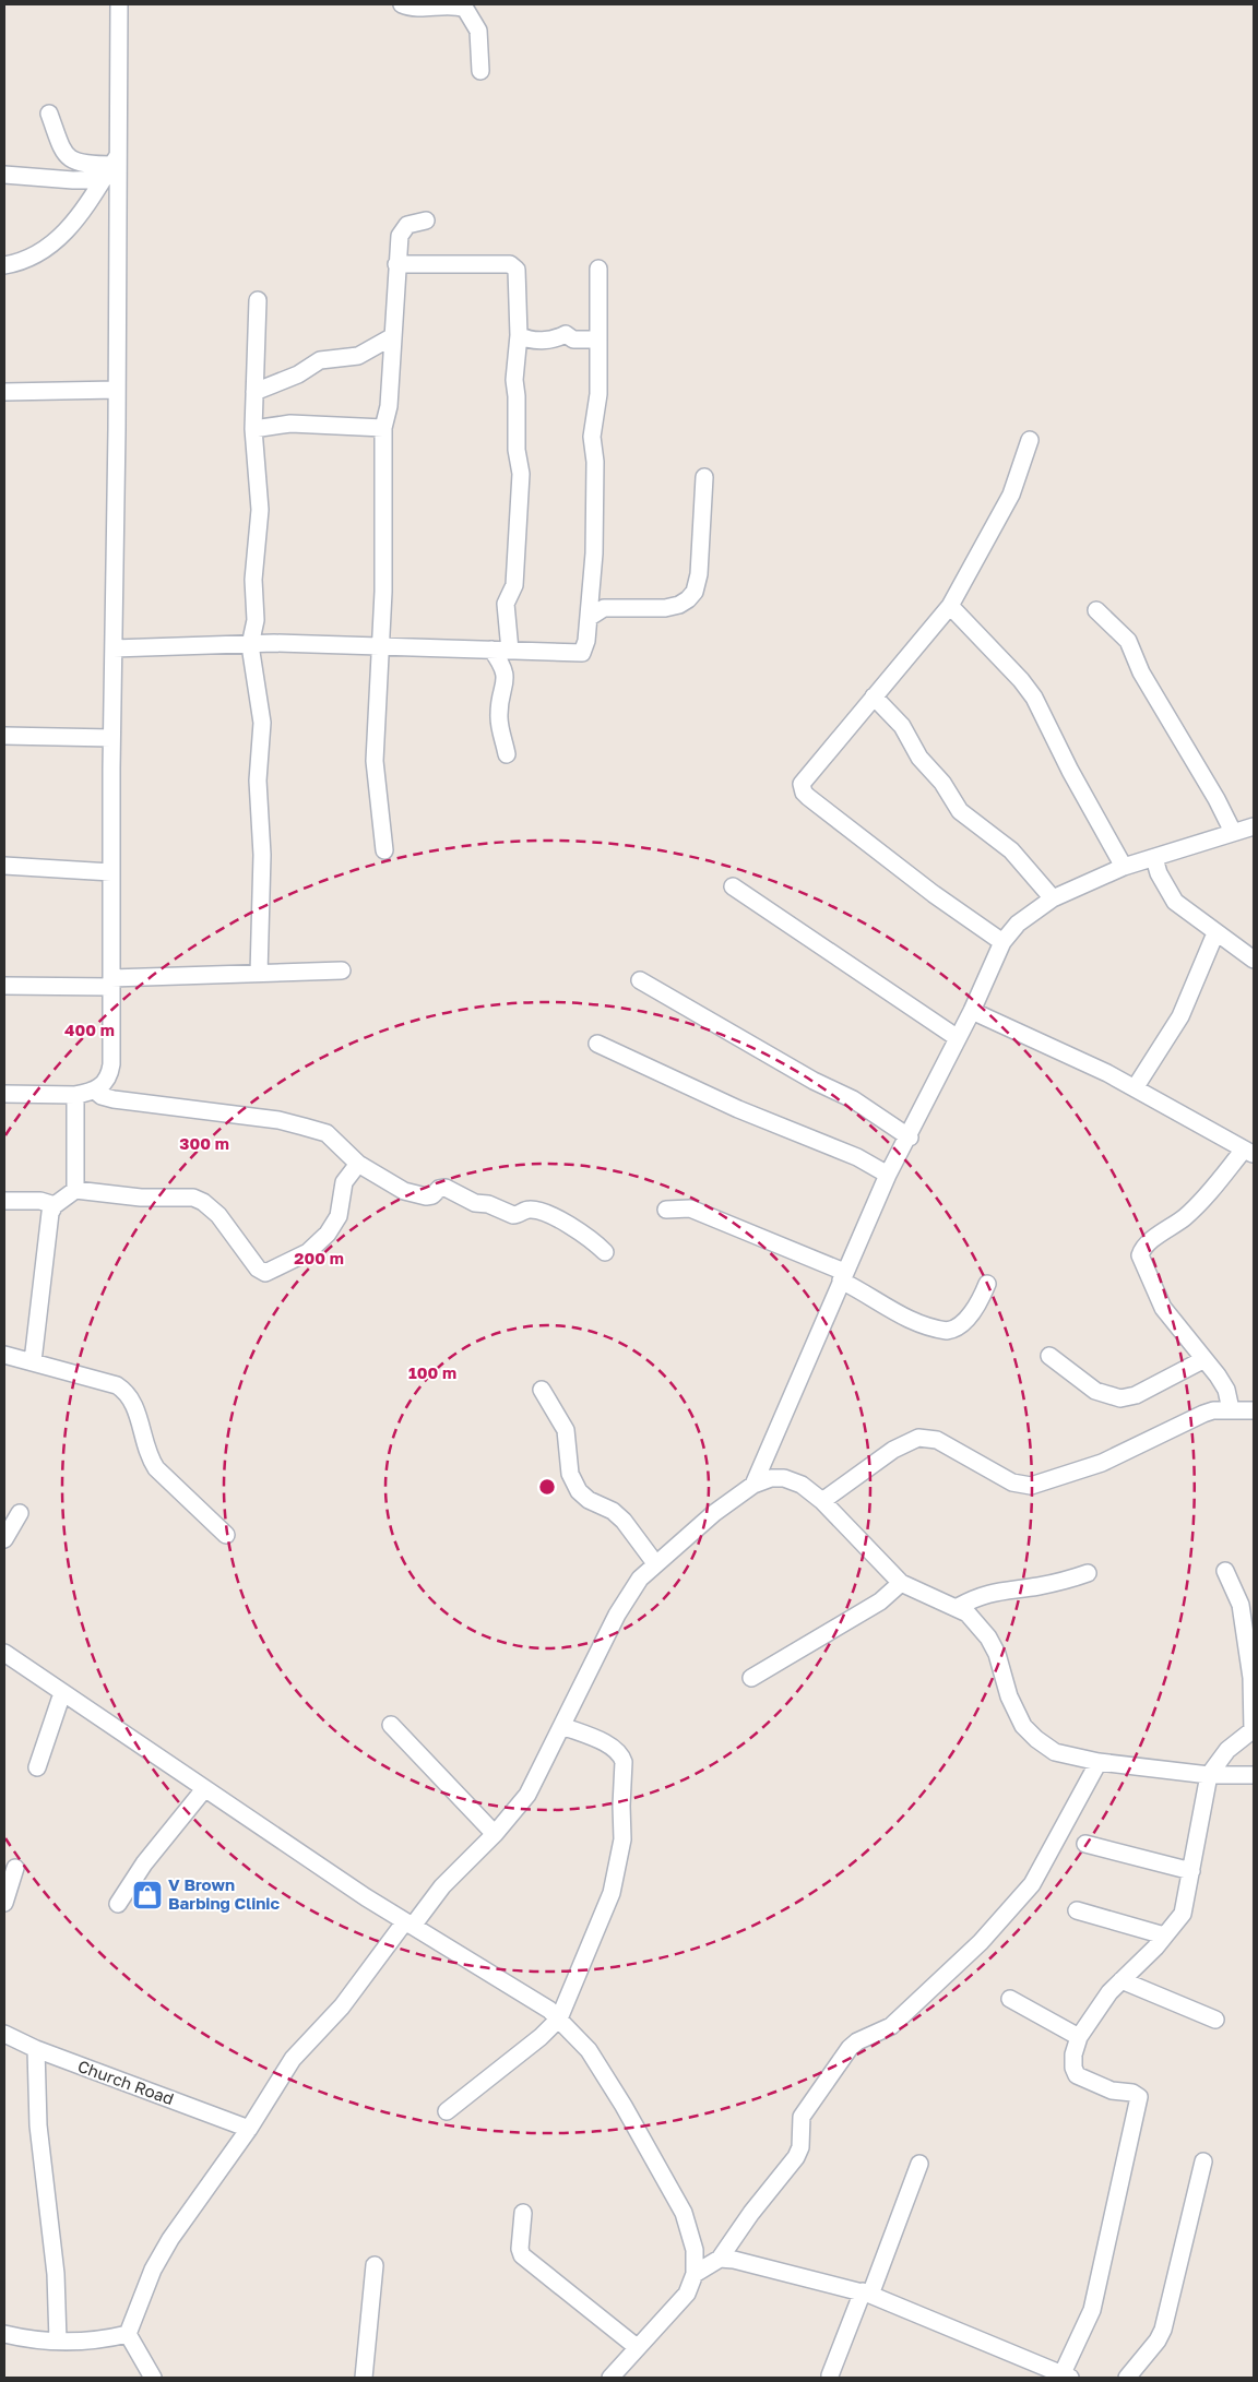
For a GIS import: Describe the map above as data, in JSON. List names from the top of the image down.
{
  "streets": {
    "street": ["Church Road"]
  },
  "places": {
    "shop": ["V Brown Barbing Clinic"]
  },
  "rings": [
    "400 m",
    "300 m",
    "200 m",
    "100 m"
  ]
}
